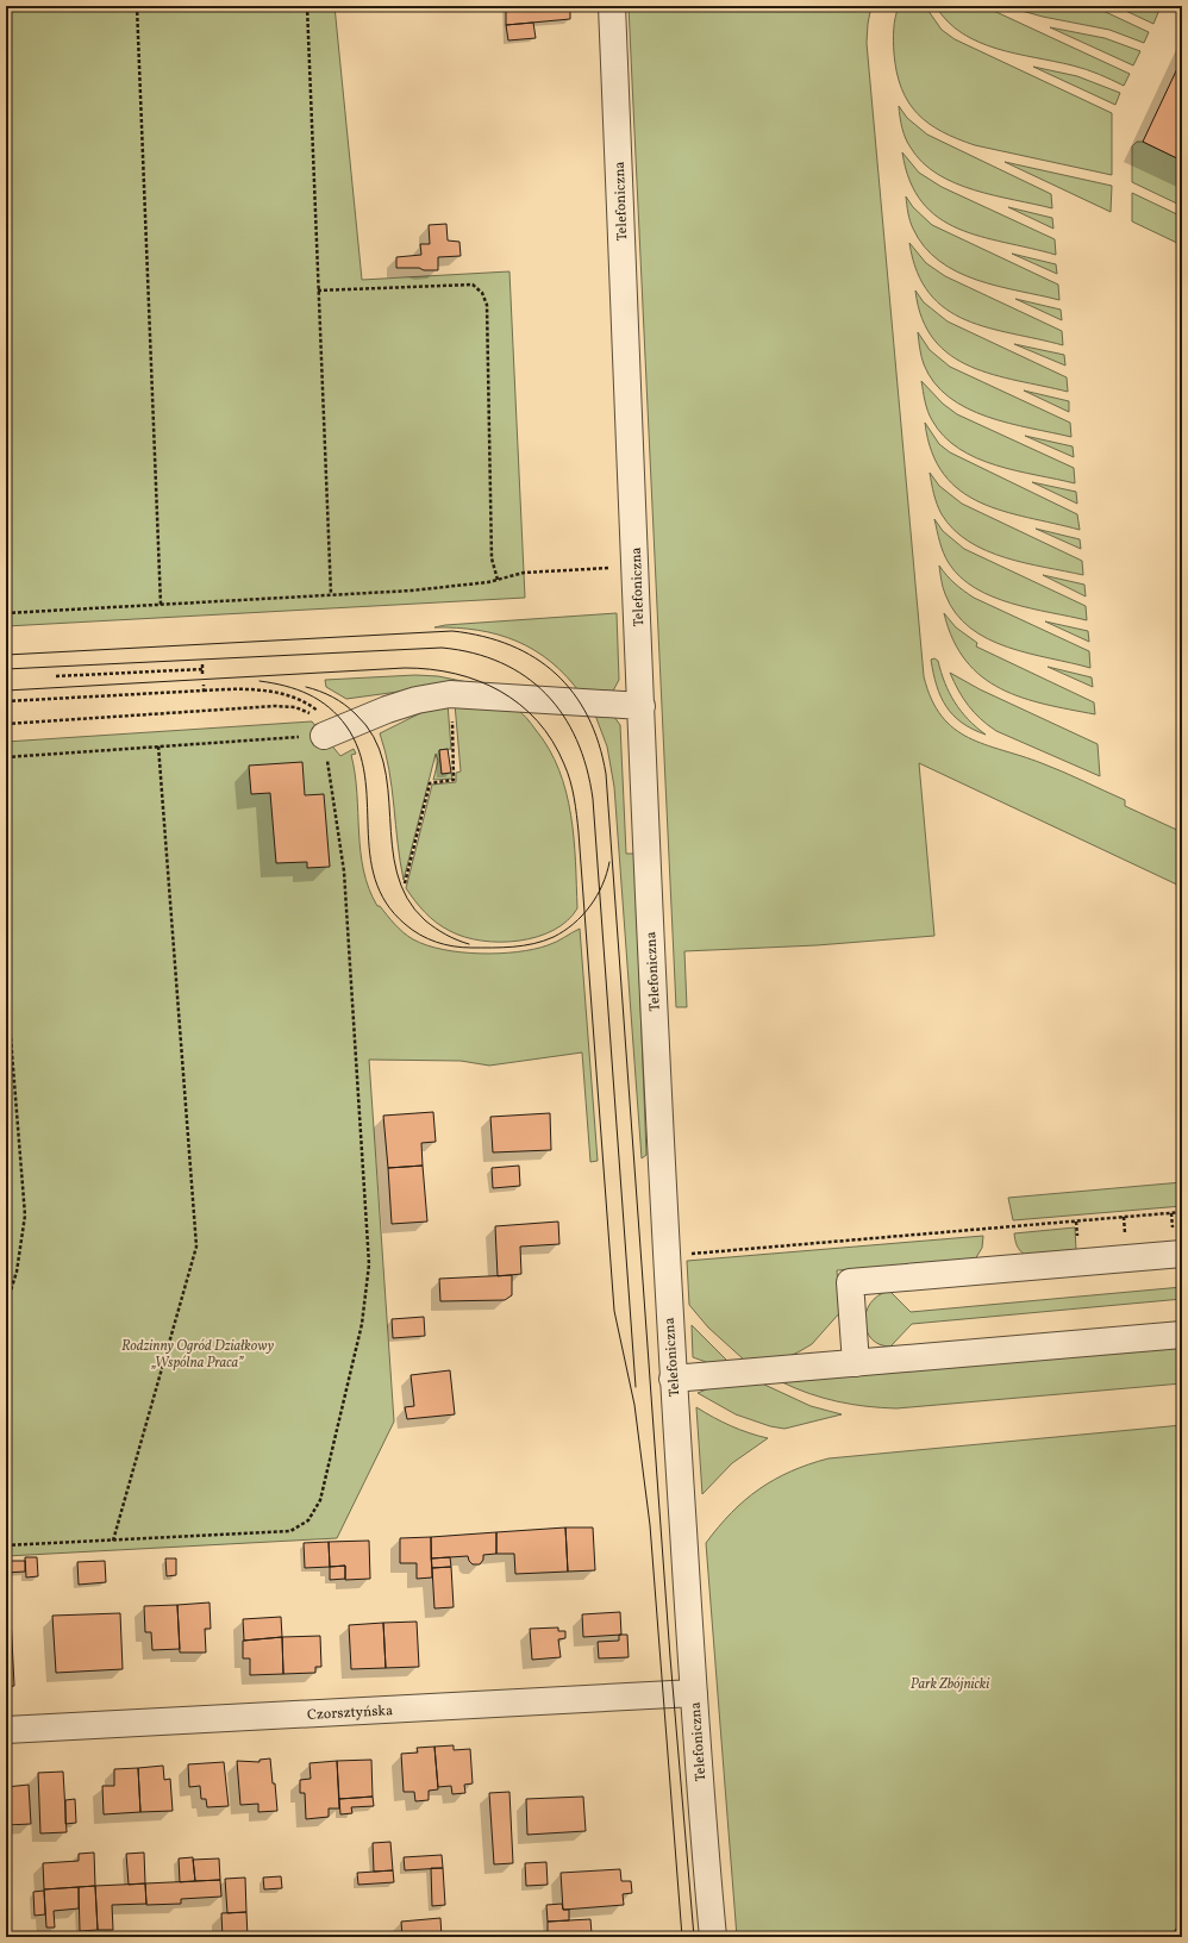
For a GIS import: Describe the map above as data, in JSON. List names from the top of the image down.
{
  "streets": {
    "street": ["Telefoniczna", "Czorsztyńska"]
  },
  "crossings": [
    ["Telefoniczna", "Czorsztyńska"]
  ],
  "parks": ["Rodzinny Ogród Działkowy „Wspólna Praca”", "Park Zbójnicki"]
}
